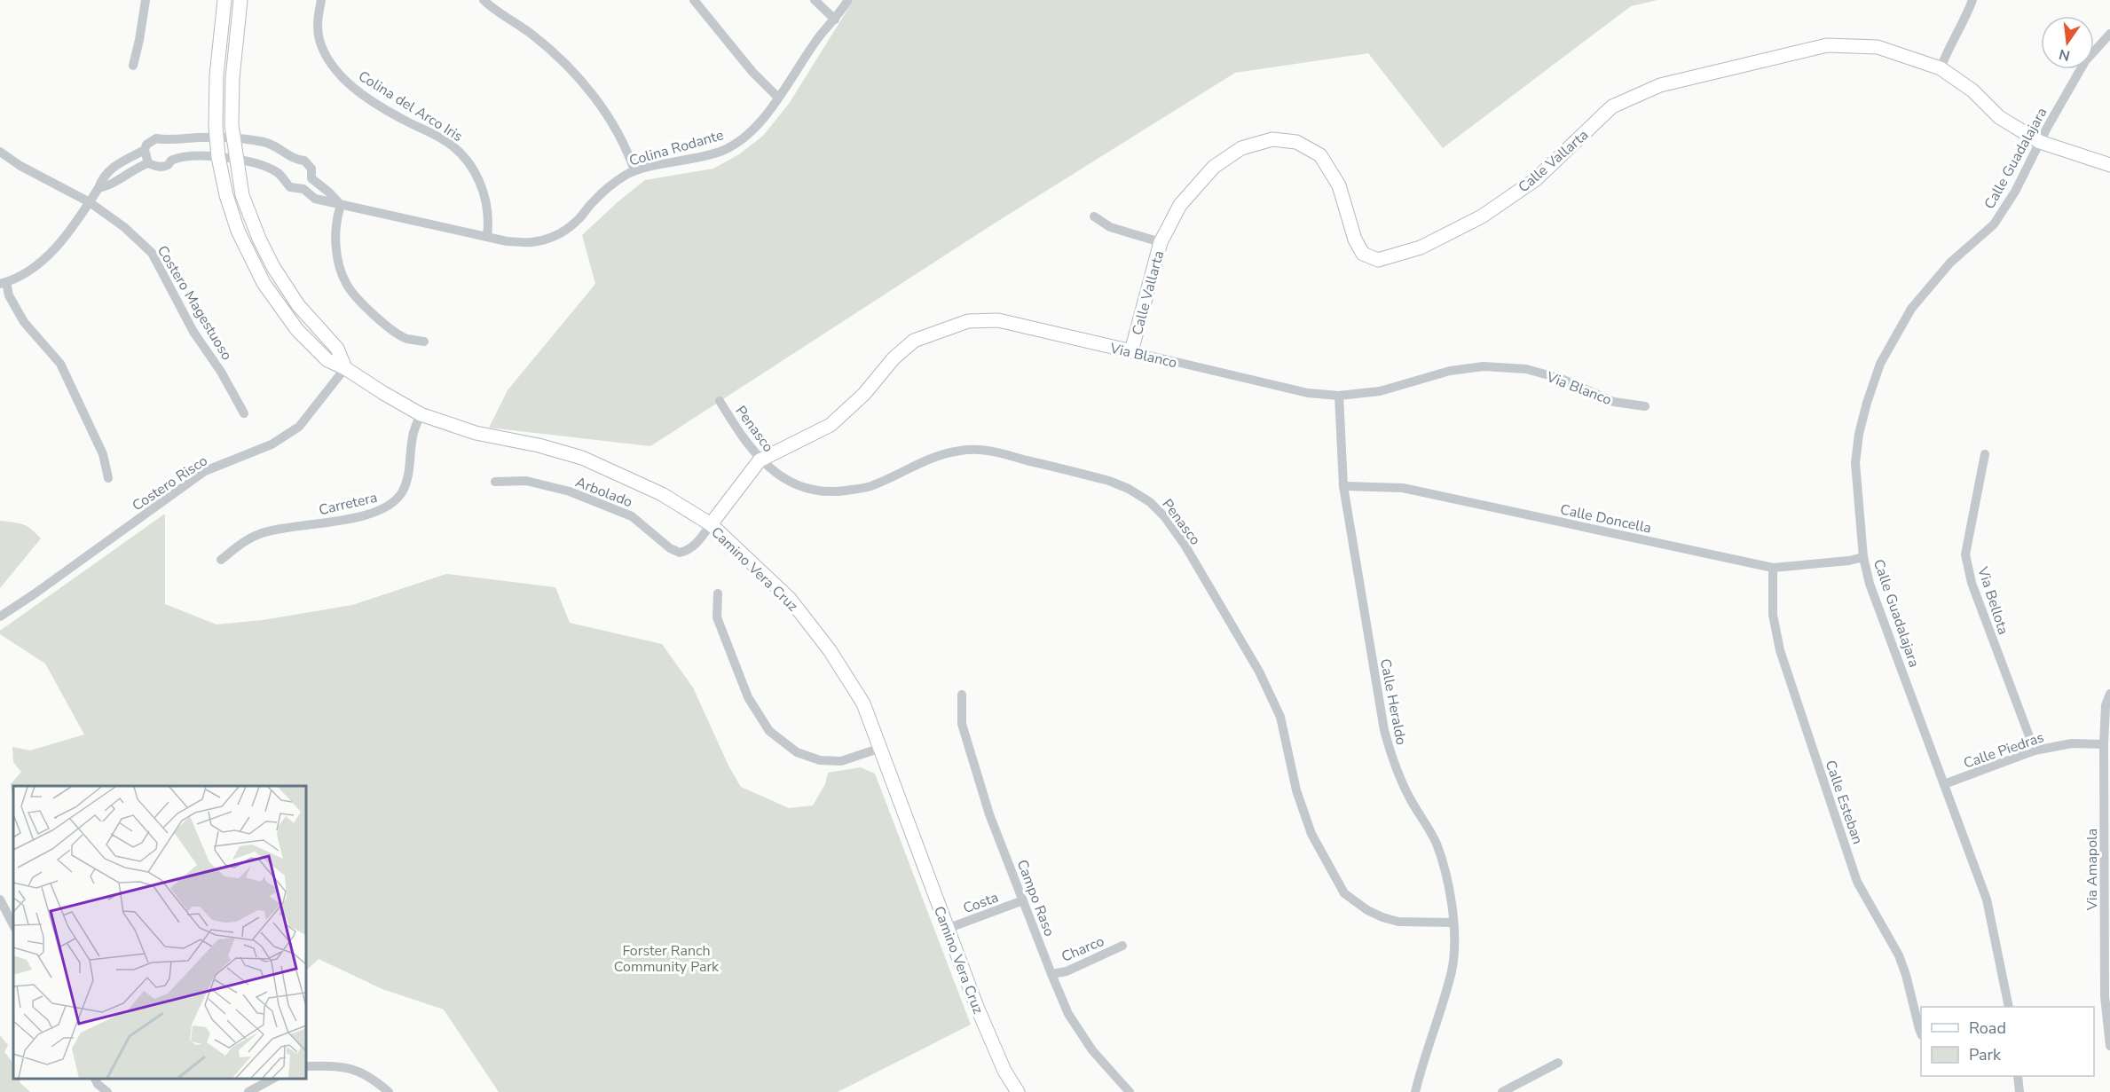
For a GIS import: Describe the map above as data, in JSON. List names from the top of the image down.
{
  "streets": {
    "main road": ["Calle Vallarta", "Via Blanco", "Camino Vera Cruz"],
    "street": [
      "Colina del Arco Iris",
      "Colina Rodante",
      "Calle Guadalajara",
      "Costero Magestuoso",
      "Penasco",
      "Costero Risco",
      "Arbolado",
      "Carretera",
      "Calle Doncella",
      "Via Bellota",
      "Calle Heraldo",
      "Calle Piedras",
      "Calle Esteban",
      "Via Amapola",
      "Campo Raso",
      "Costa",
      "Charco"
    ]
  },
  "crossings": [
    ["Colina del Arco Iris", "Colina Rodante"],
    ["Colina Rodante", "Camino Vera Cruz"],
    ["Calle Guadalajara", "Calle Vallarta"],
    ["Calle Guadalajara", "Calle Doncella"],
    ["Calle Guadalajara", "Calle Piedras"],
    ["Calle Vallarta", "Via Blanco"],
    ["Via Blanco", "Penasco"],
    ["Via Blanco", "Arbolado"],
    ["Via Blanco", "Camino Vera Cruz"],
    ["Via Blanco", "Calle Heraldo"],
    ["Penasco", "Calle Heraldo"],
    ["Costero Risco", "Camino Vera Cruz"],
    ["Arbolado", "Camino Vera Cruz"],
    ["Carretera", "Camino Vera Cruz"],
    ["Calle Doncella", "Calle Heraldo"],
    ["Calle Doncella", "Calle Esteban"],
    ["Camino Vera Cruz", "Costa"],
    ["Via Bellota", "Calle Piedras"],
    ["Calle Piedras", "Via Amapola"],
    ["Campo Raso", "Costa"],
    ["Campo Raso", "Charco"]
  ],
  "parks": ["Forster Ranch Community Park"],
  "legend": ["Road", "Park"],
  "north": "bottom"
}
